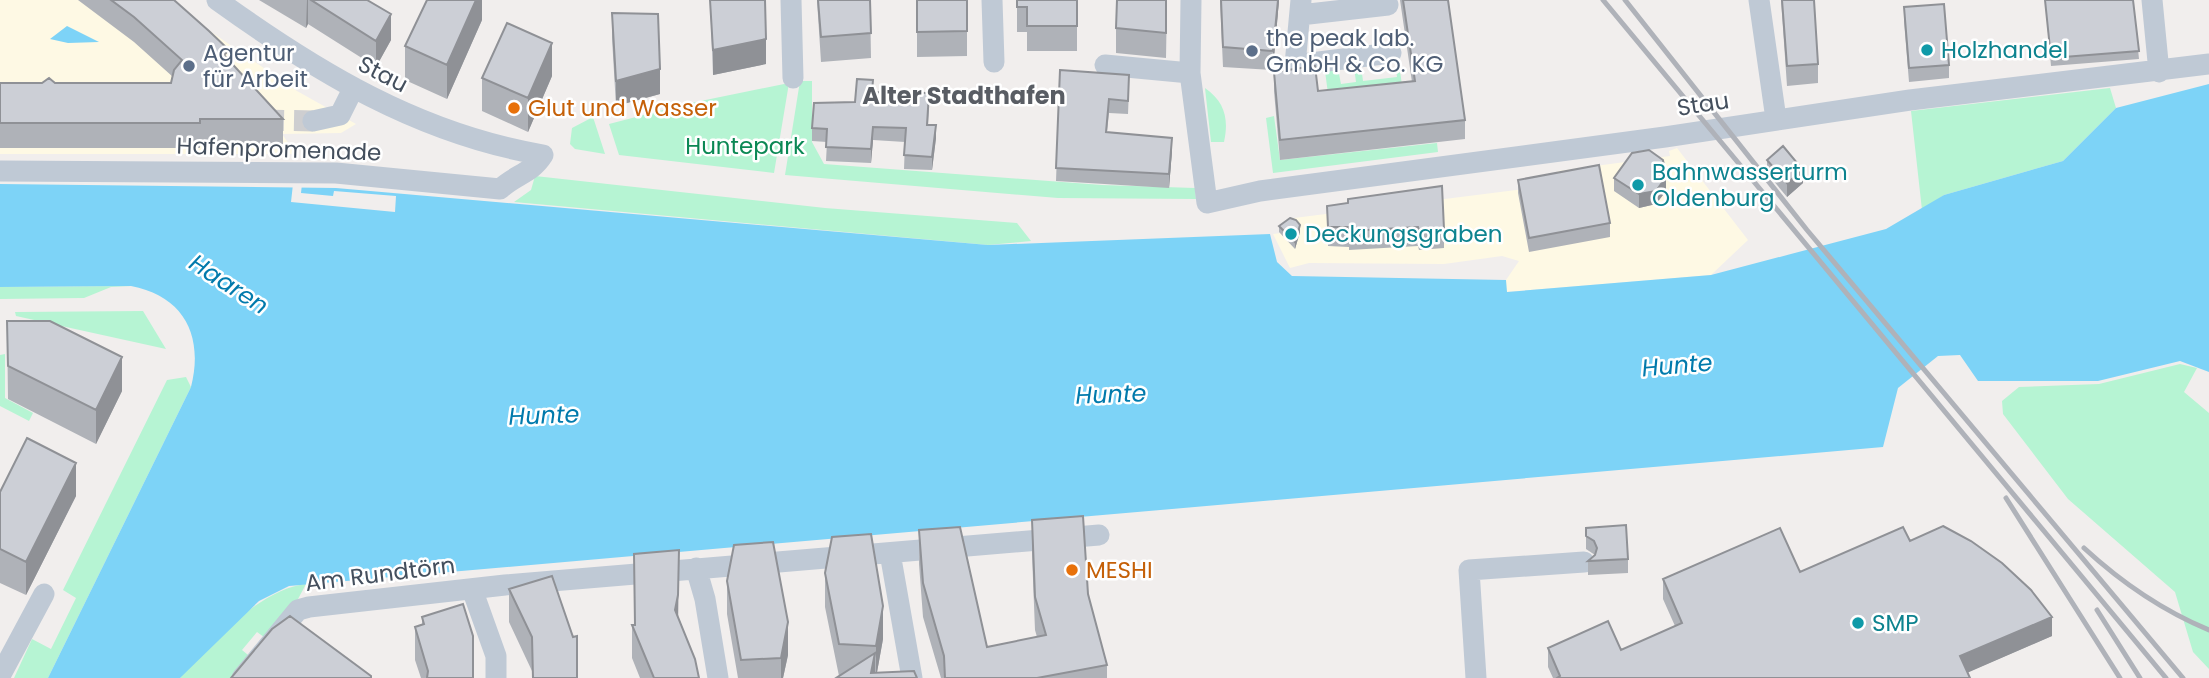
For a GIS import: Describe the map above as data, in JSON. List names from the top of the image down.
{
  "streets": {
    "street": ["Stau", "Hafenpromenade", "Am Rundtörn"]
  },
  "crossings": [
    ["Stau", "Hafenpromenade"]
  ],
  "districts": ["Alter Stadthafen"],
  "water": ["Haaren", "Hunte"],
  "parks": ["Huntepark"],
  "places": [
    "Holzhandel",
    "the peak lab. GmbH & Co. KG",
    "Agentur für Arbeit",
    "Glut und Wasser",
    "Bahnwasserturm Oldenburg",
    "Deckungsgraben",
    "MESHI",
    "SMP"
  ]
}
